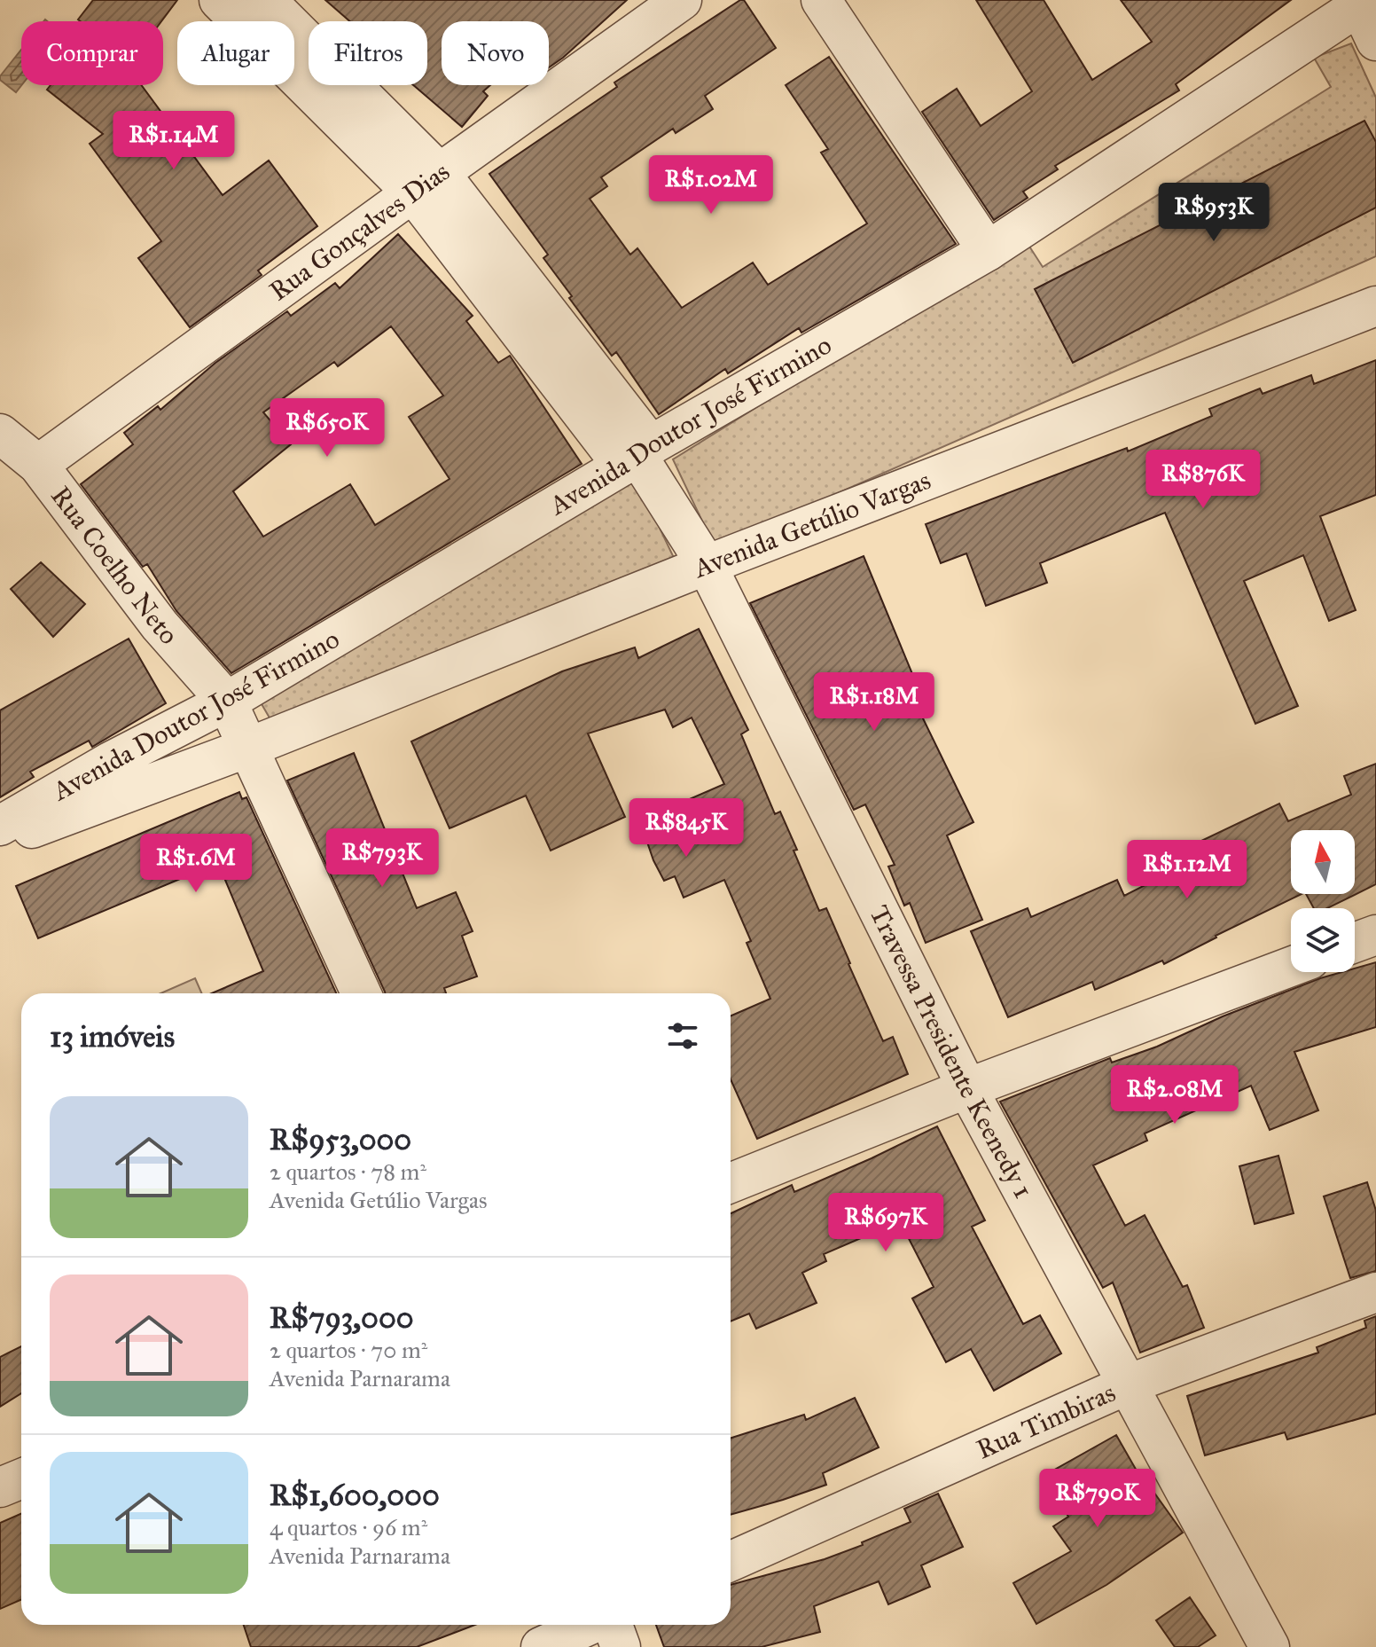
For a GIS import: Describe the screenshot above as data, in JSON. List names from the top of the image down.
{
  "streets": {
    "street": [
      "Rua Gonçalves Dias",
      "Avenida Doutor José Firmino",
      "Avenida Getúlio Vargas",
      "Rua Coelho Neto",
      "Travessa Presidente Keenedy 1",
      "Rua Timbiras"
    ]
  },
  "crossings": [
    ["Rua Gonçalves Dias", "Rua Coelho Neto"],
    ["Rua Gonçalves Dias", "Travessa Presidente Keenedy 1"],
    ["Avenida Doutor José Firmino", "Avenida Getúlio Vargas"],
    ["Avenida Doutor José Firmino", "Rua Coelho Neto"],
    ["Avenida Doutor José Firmino", "Travessa Presidente Keenedy 1"],
    ["Avenida Getúlio Vargas", "Rua Coelho Neto"],
    ["Avenida Getúlio Vargas", "Travessa Presidente Keenedy 1"],
    ["Travessa Presidente Keenedy 1", "Rua Timbiras"]
  ],
  "north": "top",
  "page": {
    "chip": [
      "Comprar",
      "Alugar",
      "Filtros",
      "Novo"
    ],
    "price": [
      "R$1.14M",
      "R$1.02M",
      "R$953K",
      "R$650K",
      "R$876K",
      "R$1.18M",
      "R$845K",
      "R$793K",
      "R$1.6M",
      "R$1.12M",
      "R$2.08M",
      "R$697K",
      "R$790K"
    ],
    "heading": "13 imóveis",
    "list": [
      {
        "name": "R$953,000",
        "note": "2 quartos · 78 m² · Avenida Getúlio Vargas"
      },
      {
        "name": "R$793,000",
        "note": "2 quartos · 70 m² · Avenida Parnarama"
      },
      {
        "name": "R$1,600,000",
        "note": "4 quartos · 96 m² · Avenida Parnarama"
      }
    ]
  }
}
